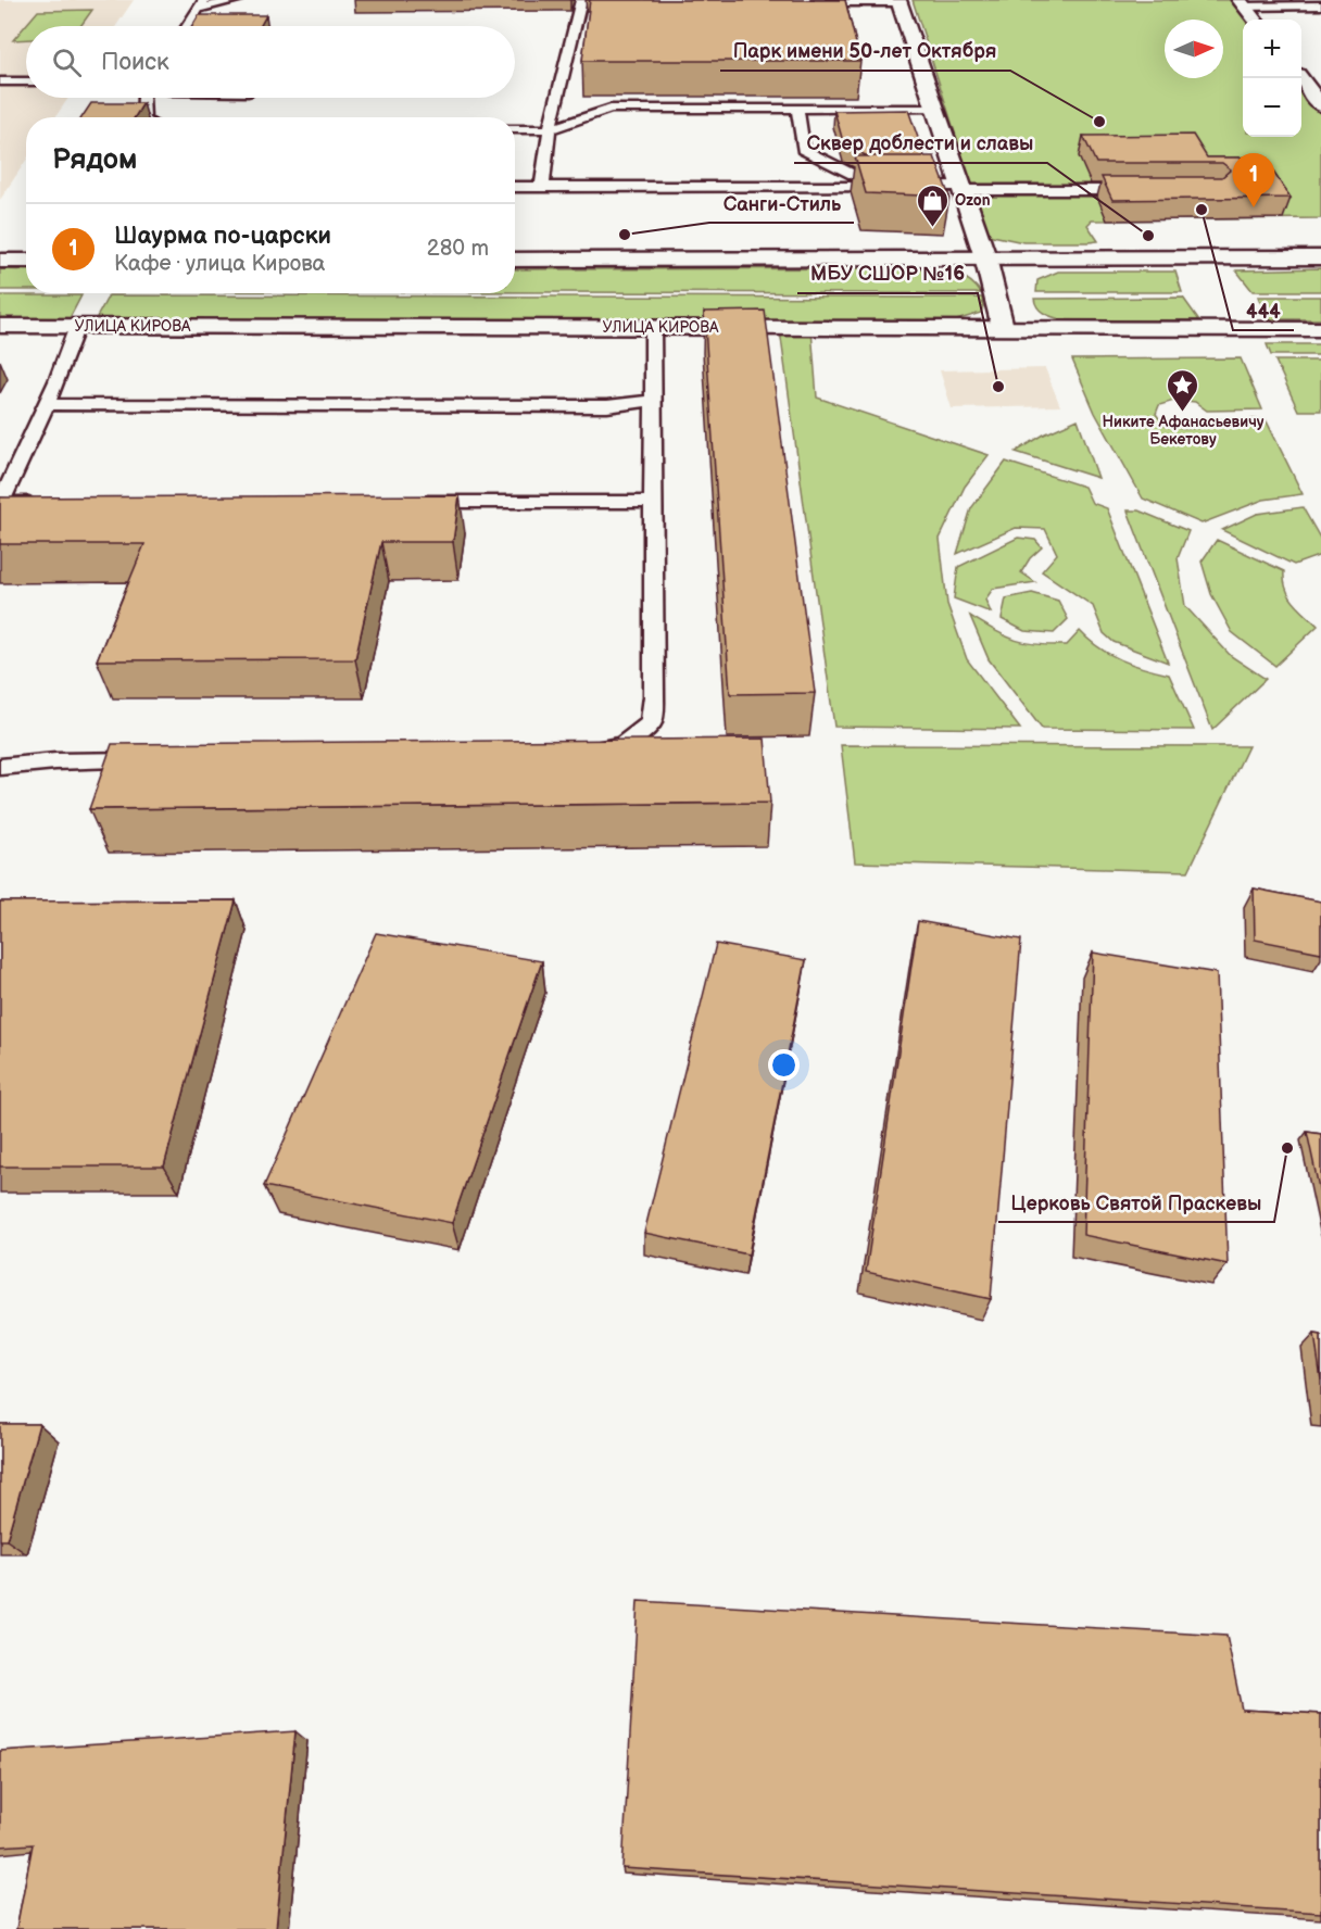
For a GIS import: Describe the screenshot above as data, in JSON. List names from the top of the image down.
{
  "streets": {
    "main road": ["УЛИЦА КИРОВА"]
  },
  "places": {
    "other": [
      "Парк имени 50-лет Октября",
      "444",
      "Санги-Стиль",
      "Сквер доблести и славы",
      "МБУ СШОР №16",
      "Церковь Святой Праскевы"
    ],
    "shop": ["Ozon"],
    "place": ["Никите Афанасьевичу Бекетову"]
  },
  "north": "right",
  "page": {
    "map_buttons": ["+", "−"],
    "search": "Поиск",
    "heading": "Рядом",
    "pins": "1",
    "list": [
      {
        "mark": "1",
        "name": "Шаурма по-царски",
        "note": "Кафе · улица Кирова",
        "value": "280 m"
      }
    ]
  }
}
